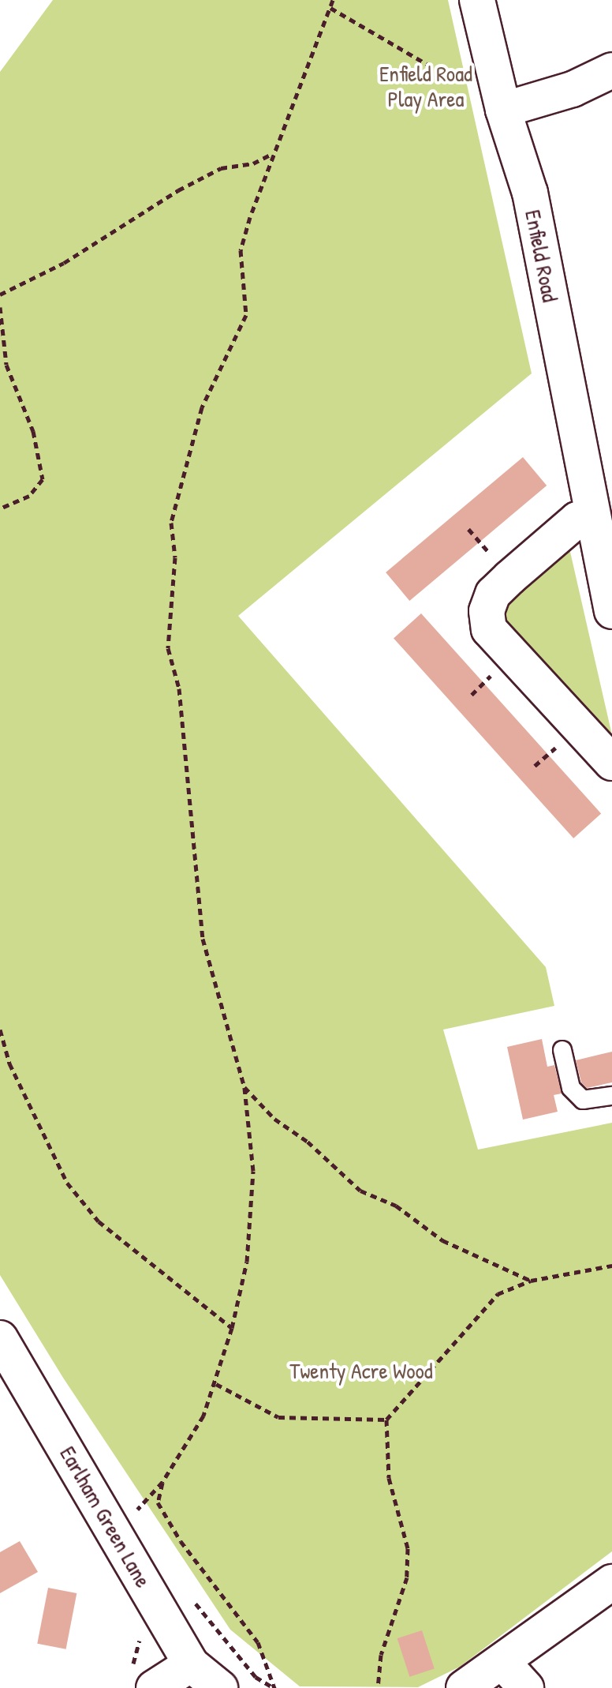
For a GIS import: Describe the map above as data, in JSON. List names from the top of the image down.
{
  "streets": {
    "street": ["Enfield Road", "Earlham Green Lane"]
  },
  "parks": ["Enfield Road Play Area", "Twenty Acre Wood"]
}
